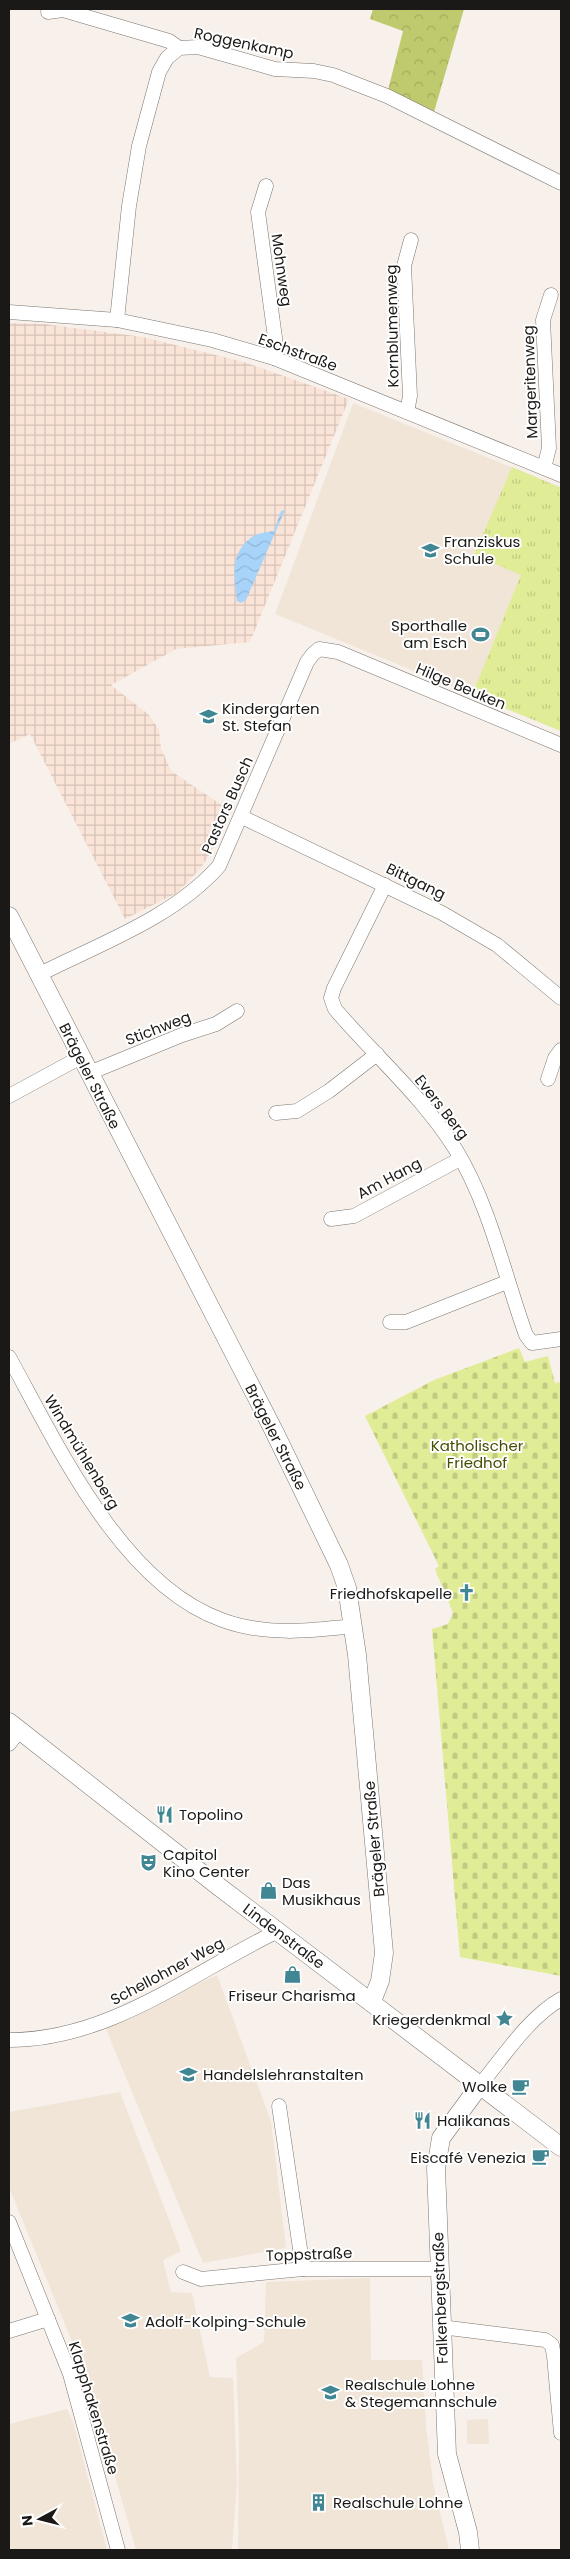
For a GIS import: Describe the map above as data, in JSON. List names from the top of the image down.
{
  "streets": {
    "street": [
      "Roggenkamp",
      "Mohnweg",
      "Kornblumenweg",
      "Eschstraße",
      "Margeritenweg",
      "Hilge Beuken",
      "Pastors Busch",
      "Bittgang",
      "Stichweg",
      "Brägeler Straße",
      "Evers Berg",
      "Am Hang",
      "Windmühlenberg",
      "Lindenstraße",
      "Schellohner Weg",
      "Toppstraße",
      "Falkenbergstraße",
      "Klapphakenstraße"
    ]
  },
  "crossings": [
    ["Roggenkamp", "Eschstraße"],
    ["Mohnweg", "Eschstraße"],
    ["Kornblumenweg", "Eschstraße"],
    ["Eschstraße", "Margeritenweg"],
    ["Hilge Beuken", "Pastors Busch"],
    ["Pastors Busch", "Bittgang"],
    ["Pastors Busch", "Brägeler Straße"],
    ["Bittgang", "Evers Berg"],
    ["Stichweg", "Brägeler Straße"],
    ["Brägeler Straße", "Windmühlenberg"],
    ["Brägeler Straße", "Lindenstraße"],
    ["Evers Berg", "Am Hang"],
    ["Lindenstraße", "Schellohner Weg"],
    ["Lindenstraße", "Falkenbergstraße"],
    ["Toppstraße", "Falkenbergstraße"]
  ],
  "parks": ["Katholischer Friedhof"],
  "places": {
    "school or university": [
      "Franziskus Schule",
      "Kindergarten St. Stefan",
      "Handelslehranstalten",
      "Adolf-Kolping-Schule",
      "Realschule Lohne & Stegemannschule"
    ],
    "sports": ["Sporthalle am Esch"],
    "church": ["Friedhofskapelle"],
    "restaurant": ["Topolino", "Halikanas"],
    "theatre": ["Capitol Kino Center"],
    "shop": ["Das Musikhaus", "Friseur Charisma"],
    "place": ["Kriegerdenkmal"],
    "cafe": ["Wolke", "Eiscafé Venezia"],
    "building": ["Realschule Lohne"]
  },
  "north": "left"
}
